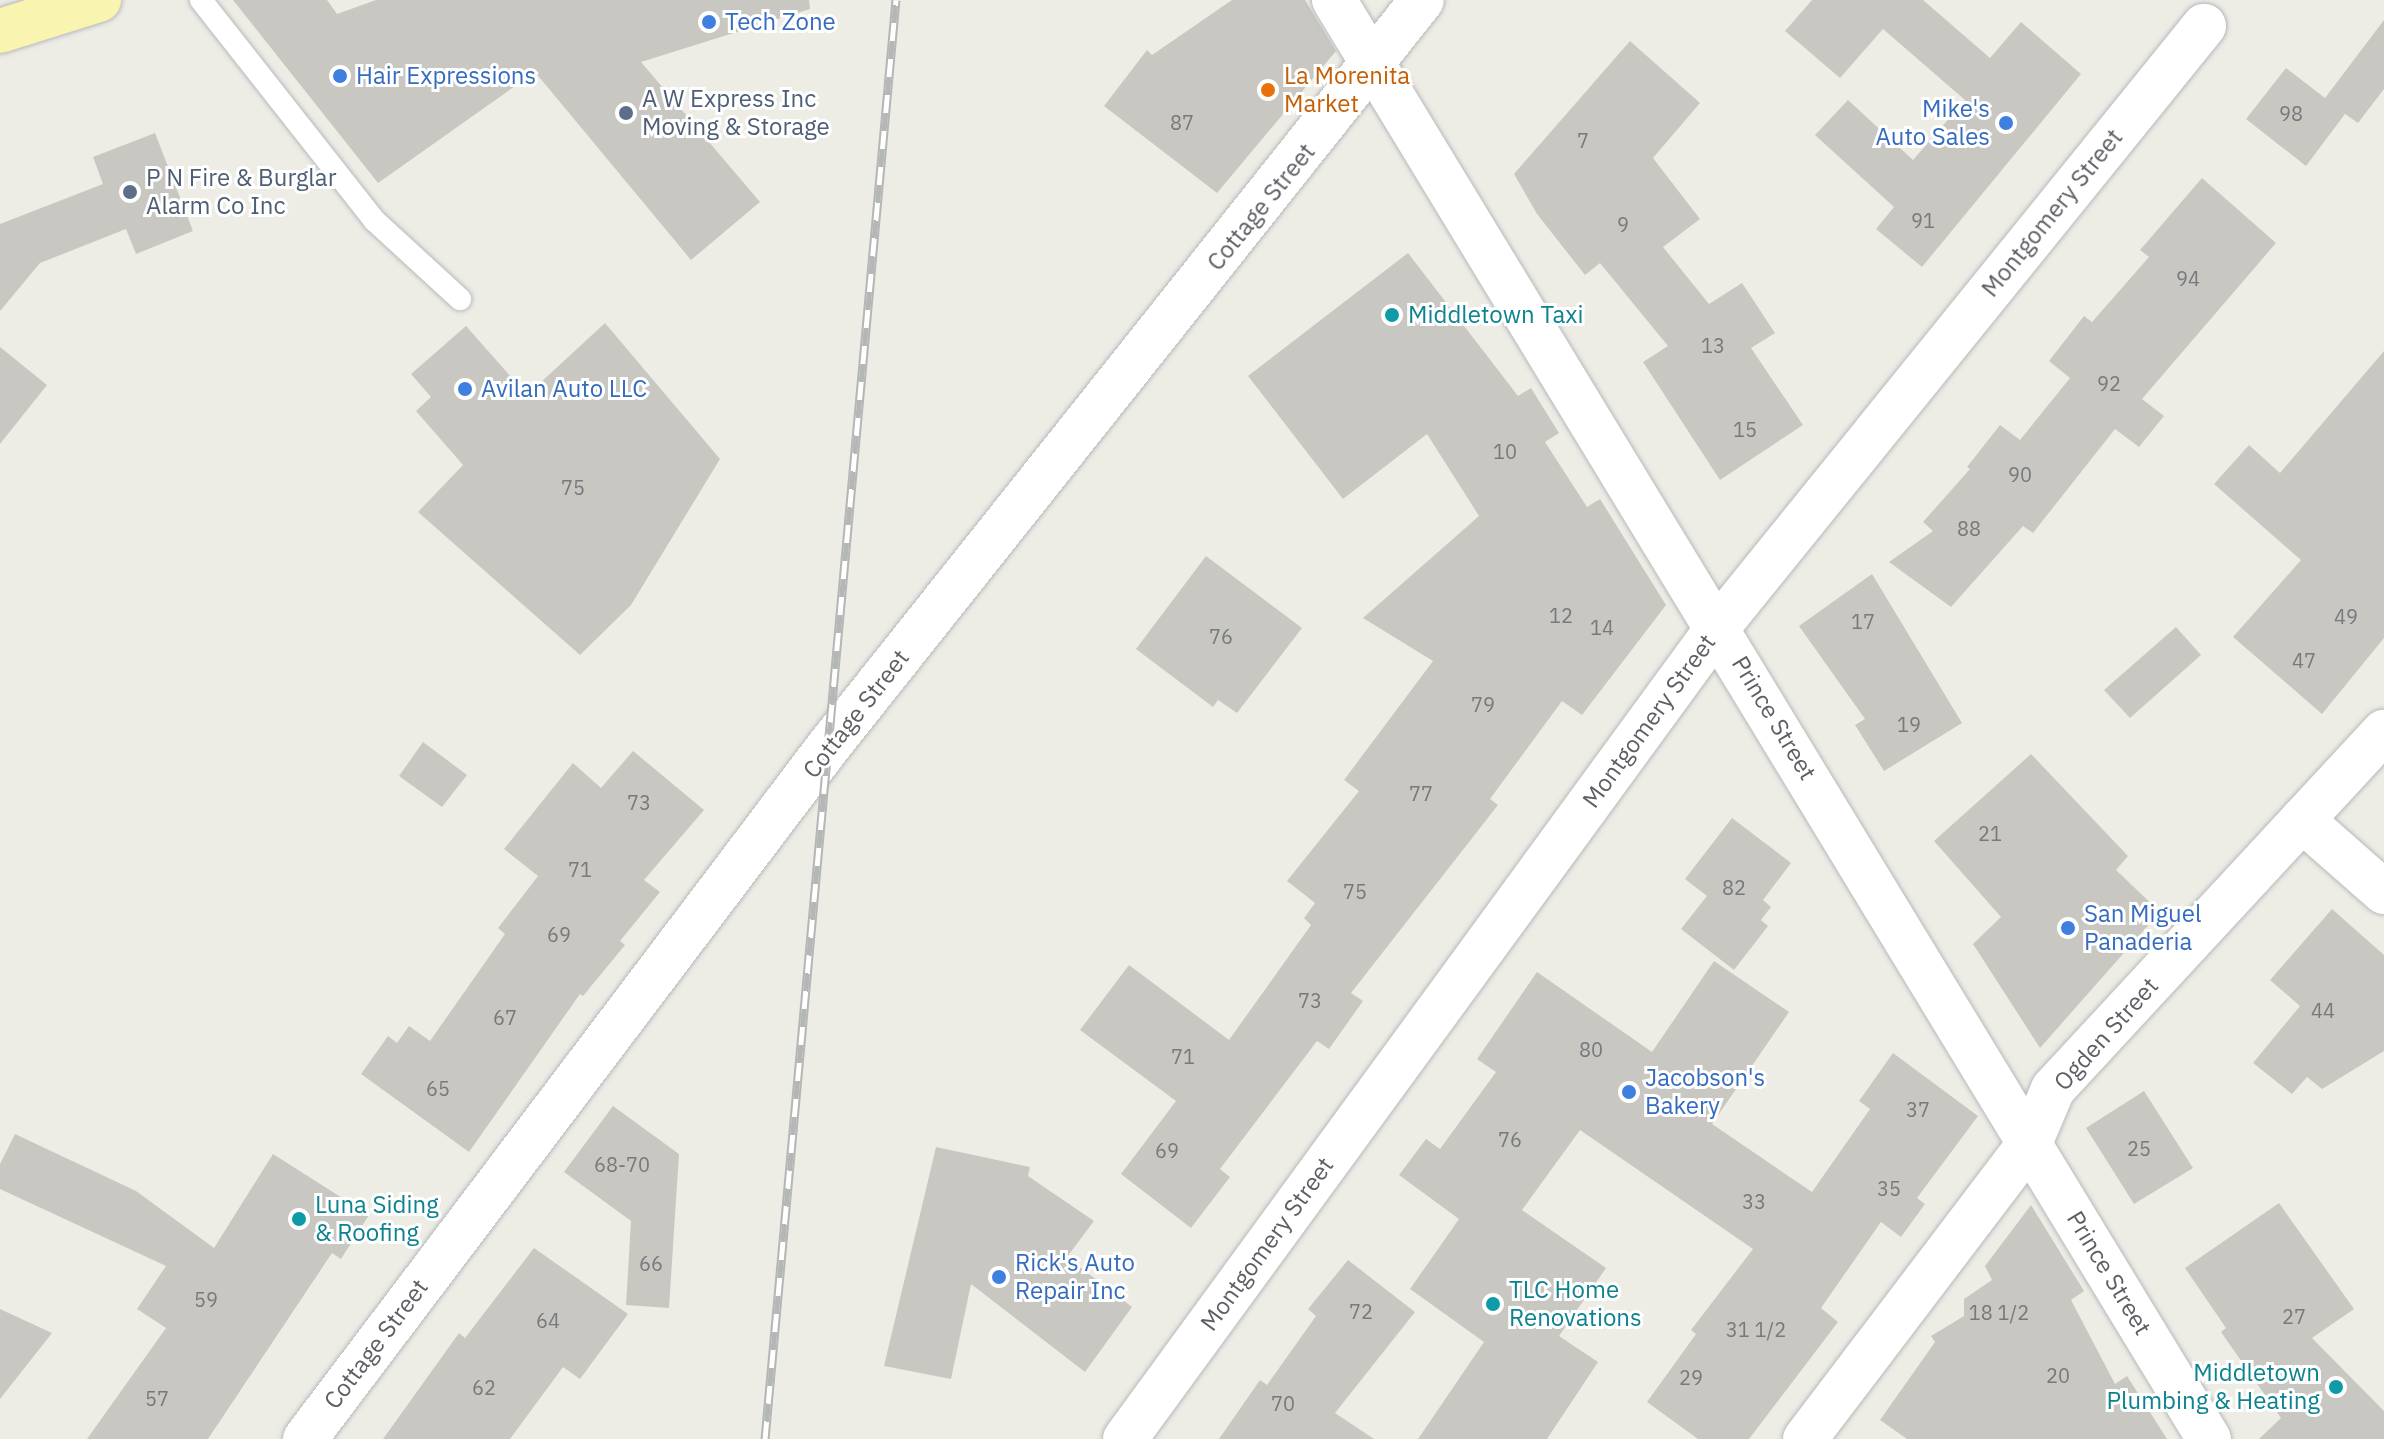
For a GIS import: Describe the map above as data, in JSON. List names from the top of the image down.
{
  "streets": {
    "street": [
      "Cottage Street",
      "Montgomery Street",
      "Prince Street",
      "Ogden Street"
    ]
  },
  "crossings": [
    ["Cottage Street", "Prince Street"],
    ["Montgomery Street", "Prince Street"],
    ["Prince Street", "Ogden Street"]
  ],
  "places": [
    "Tech Zone",
    "Hair Expressions",
    "La Morenita Market",
    "A W Express Inc Moving & Storage",
    "Mike's Auto Sales",
    "P N Fire & Burglar Alarm Co Inc",
    "Middletown Taxi",
    "Avilan Auto LLC",
    "San Miguel Panaderia",
    "Jacobson's Bakery",
    "Luna Siding & Roofing",
    "Rick's Auto Repair Inc",
    "TLC Home Renovations",
    "Middletown Plumbing & Heating"
  ],
  "house_numbers": [
    "98",
    "87",
    "7",
    "91",
    "9",
    "94",
    "13",
    "92",
    "15",
    "10",
    "90",
    "75",
    "88",
    "12",
    "49",
    "17",
    "14",
    "76",
    "47",
    "79",
    "19",
    "77",
    "73",
    "21",
    "71",
    "82",
    "75",
    "69",
    "73",
    "44",
    "67",
    "80",
    "71",
    "65",
    "37",
    "76",
    "25",
    "69",
    "68-70",
    "35",
    "33",
    "66",
    "59",
    "72",
    "18 1/2",
    "27",
    "64",
    "31 1/2",
    "20",
    "29",
    "62",
    "57",
    "70"
  ]
}
